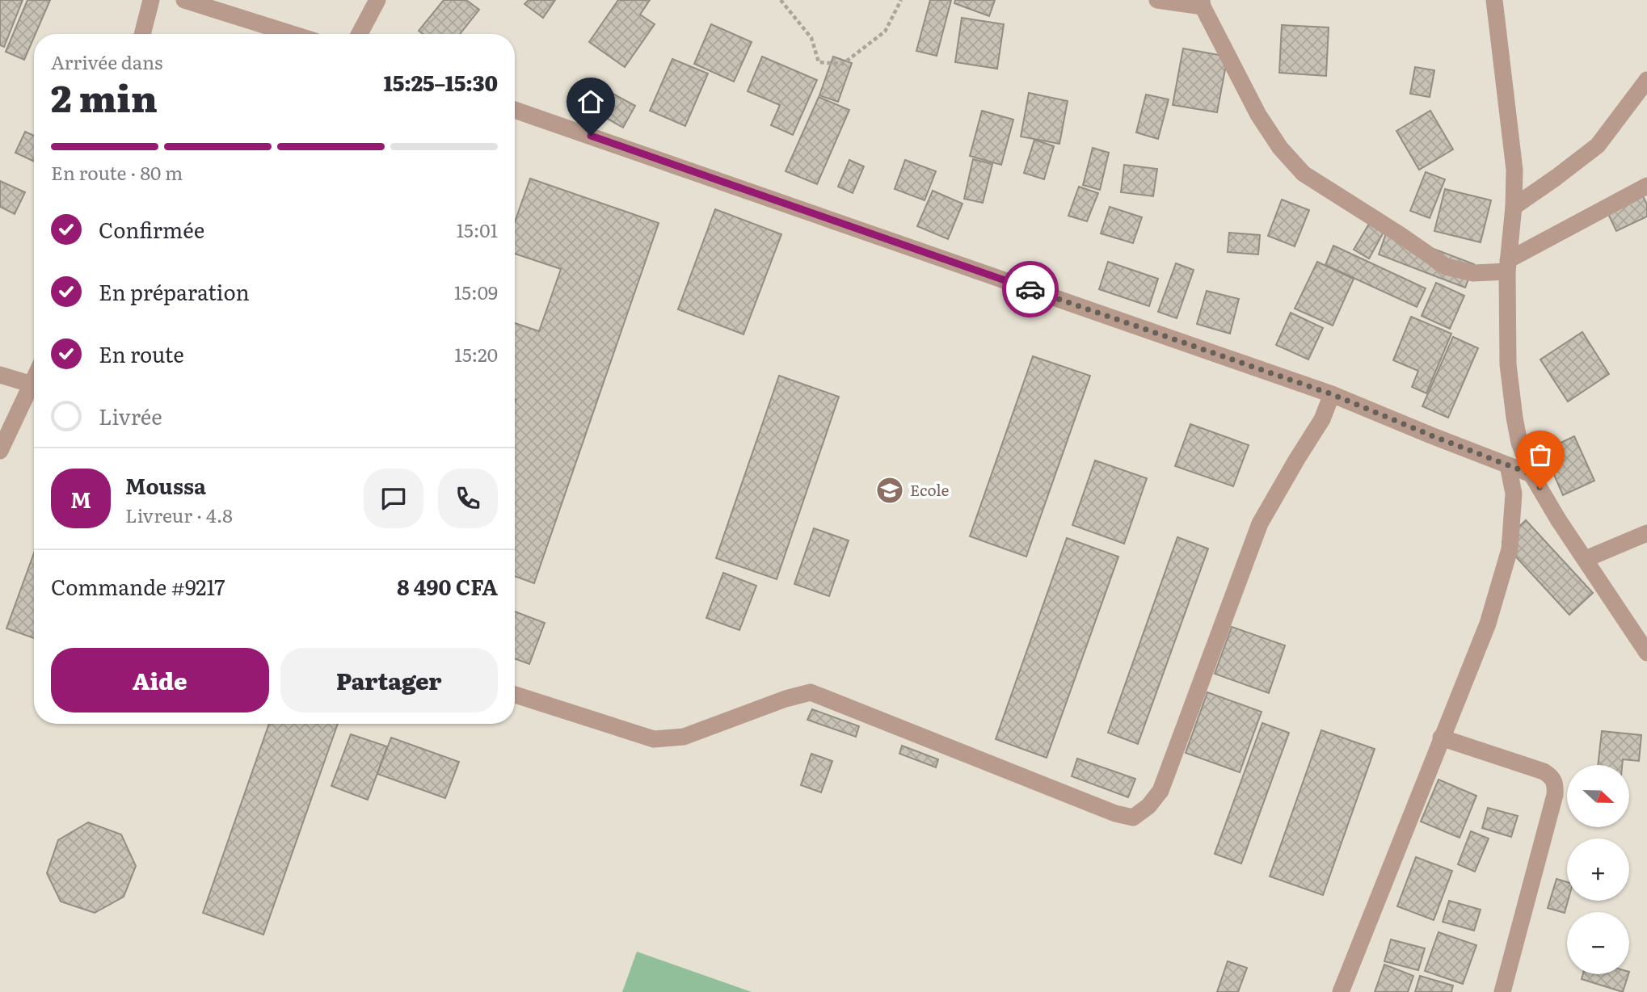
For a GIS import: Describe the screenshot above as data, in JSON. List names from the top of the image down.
{
  "places": {
    "school or university": ["Ecole"]
  },
  "north": "right",
  "page": {
    "heading": ["2 min", "Arrivée dans", "15:25–15:30"],
    "panel": [
      "Moussa",
      "Livreur · 4.8",
      "Commande #9217",
      "8 490 CFA"
    ],
    "bar": "En route · 80 m",
    "list": [
      ["Confirmée", "15:01"],
      ["En préparation", "15:09"],
      ["En route", "15:20"],
      "Livrée"
    ],
    "round": "M",
    "buttons": ["Aide", "Partager"],
    "map_buttons": ["+", "−"]
  }
}
